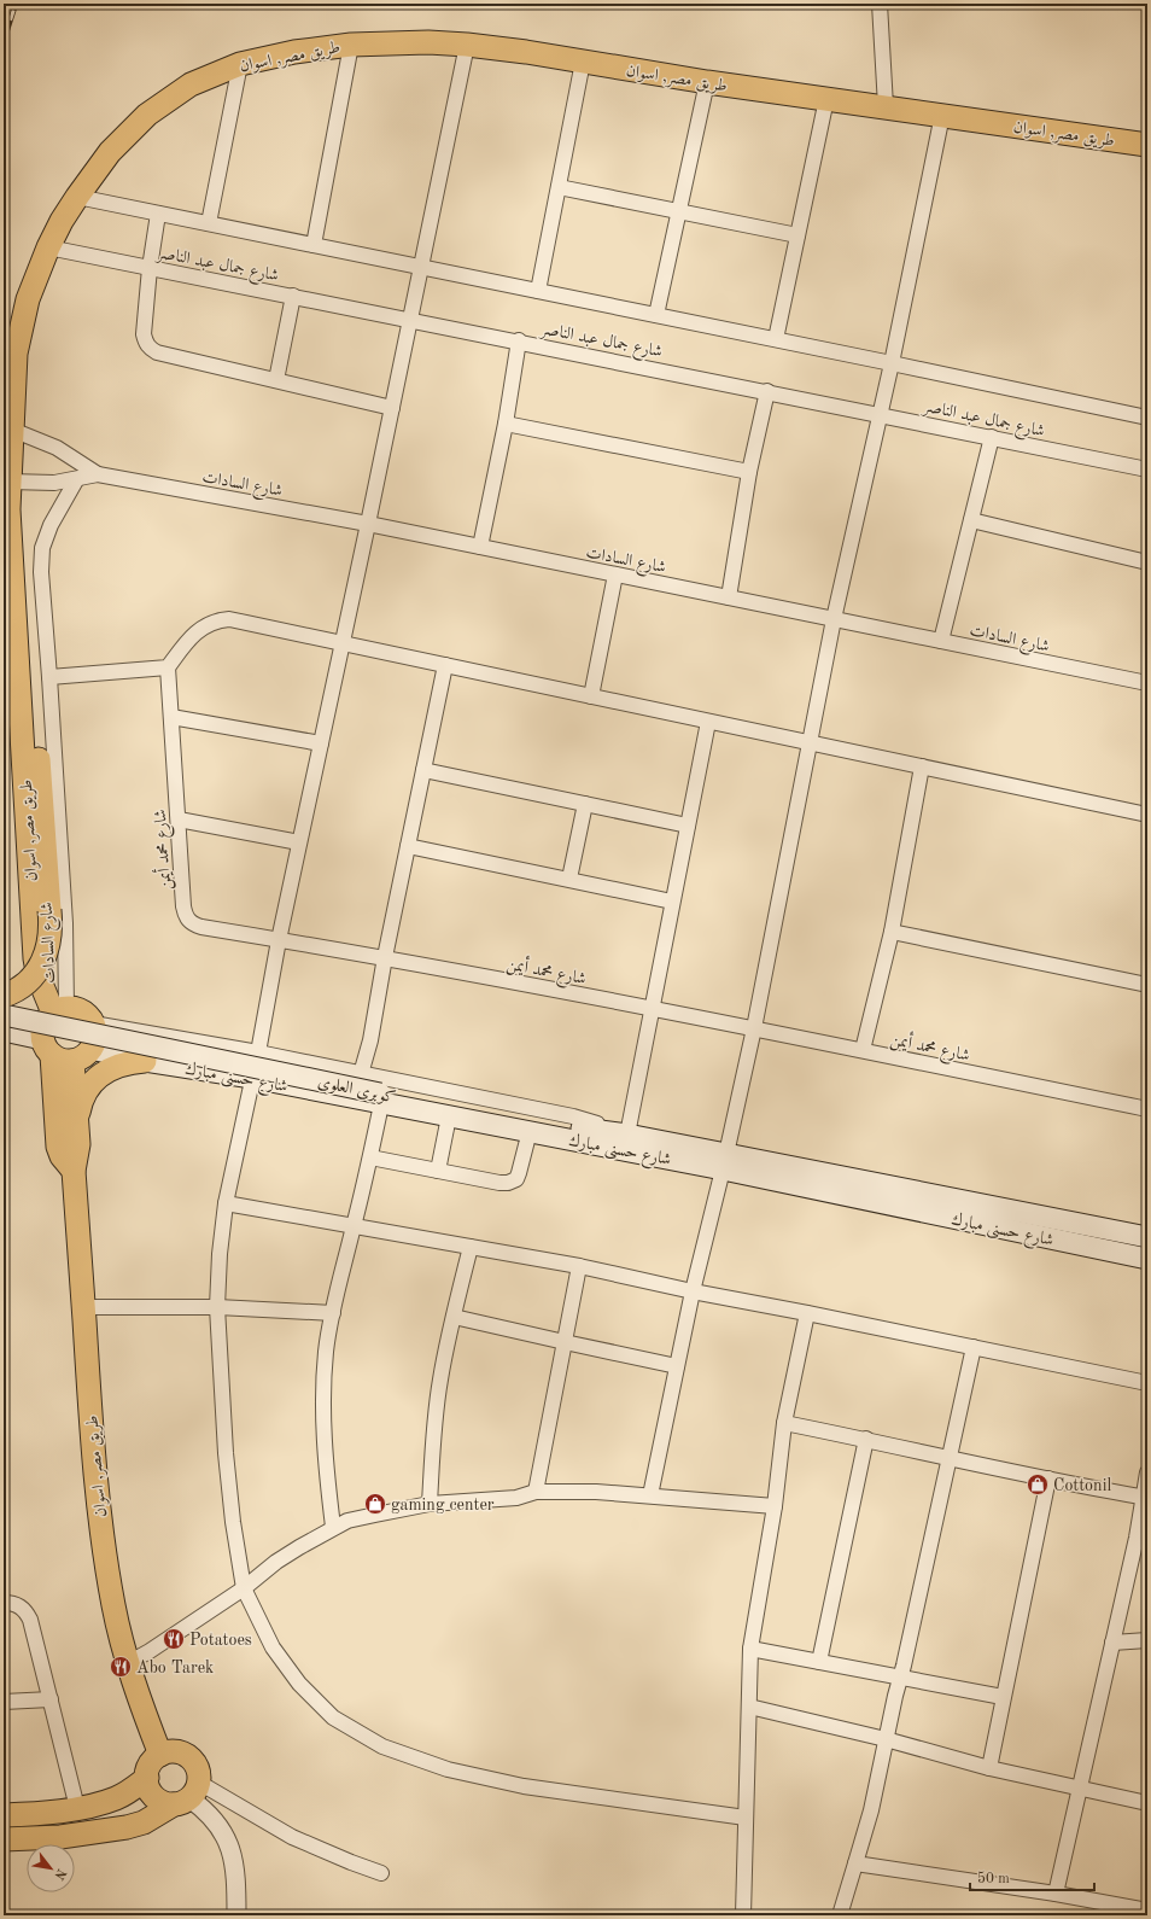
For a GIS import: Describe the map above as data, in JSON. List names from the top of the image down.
{
  "streets": {
    "main road": ["طريق مصر, اسوان", "شارع حسنى مبارك", "كوبرى العلوى"],
    "street": ["شارع جمال عبد الناصر", "شارع السادات", "شارع محمد أيمن"]
  },
  "crossings": [
    ["طريق مصر, اسوان", "شارع جمال عبد الناصر"],
    ["طريق مصر, اسوان", "شارع السادات"],
    ["طريق مصر, اسوان", "شارع حسنى مبارك"],
    ["شارع السادات", "شارع حسنى مبارك"],
    ["شارع حسنى مبارك", "كوبرى العلوى"]
  ],
  "places": {
    "shop": ["Cottonil", "gaming center"],
    "restaurant": ["Potatoes", "Abo Tarek"]
  },
  "scale_bar": "50 m",
  "north": "bottom right"
}
